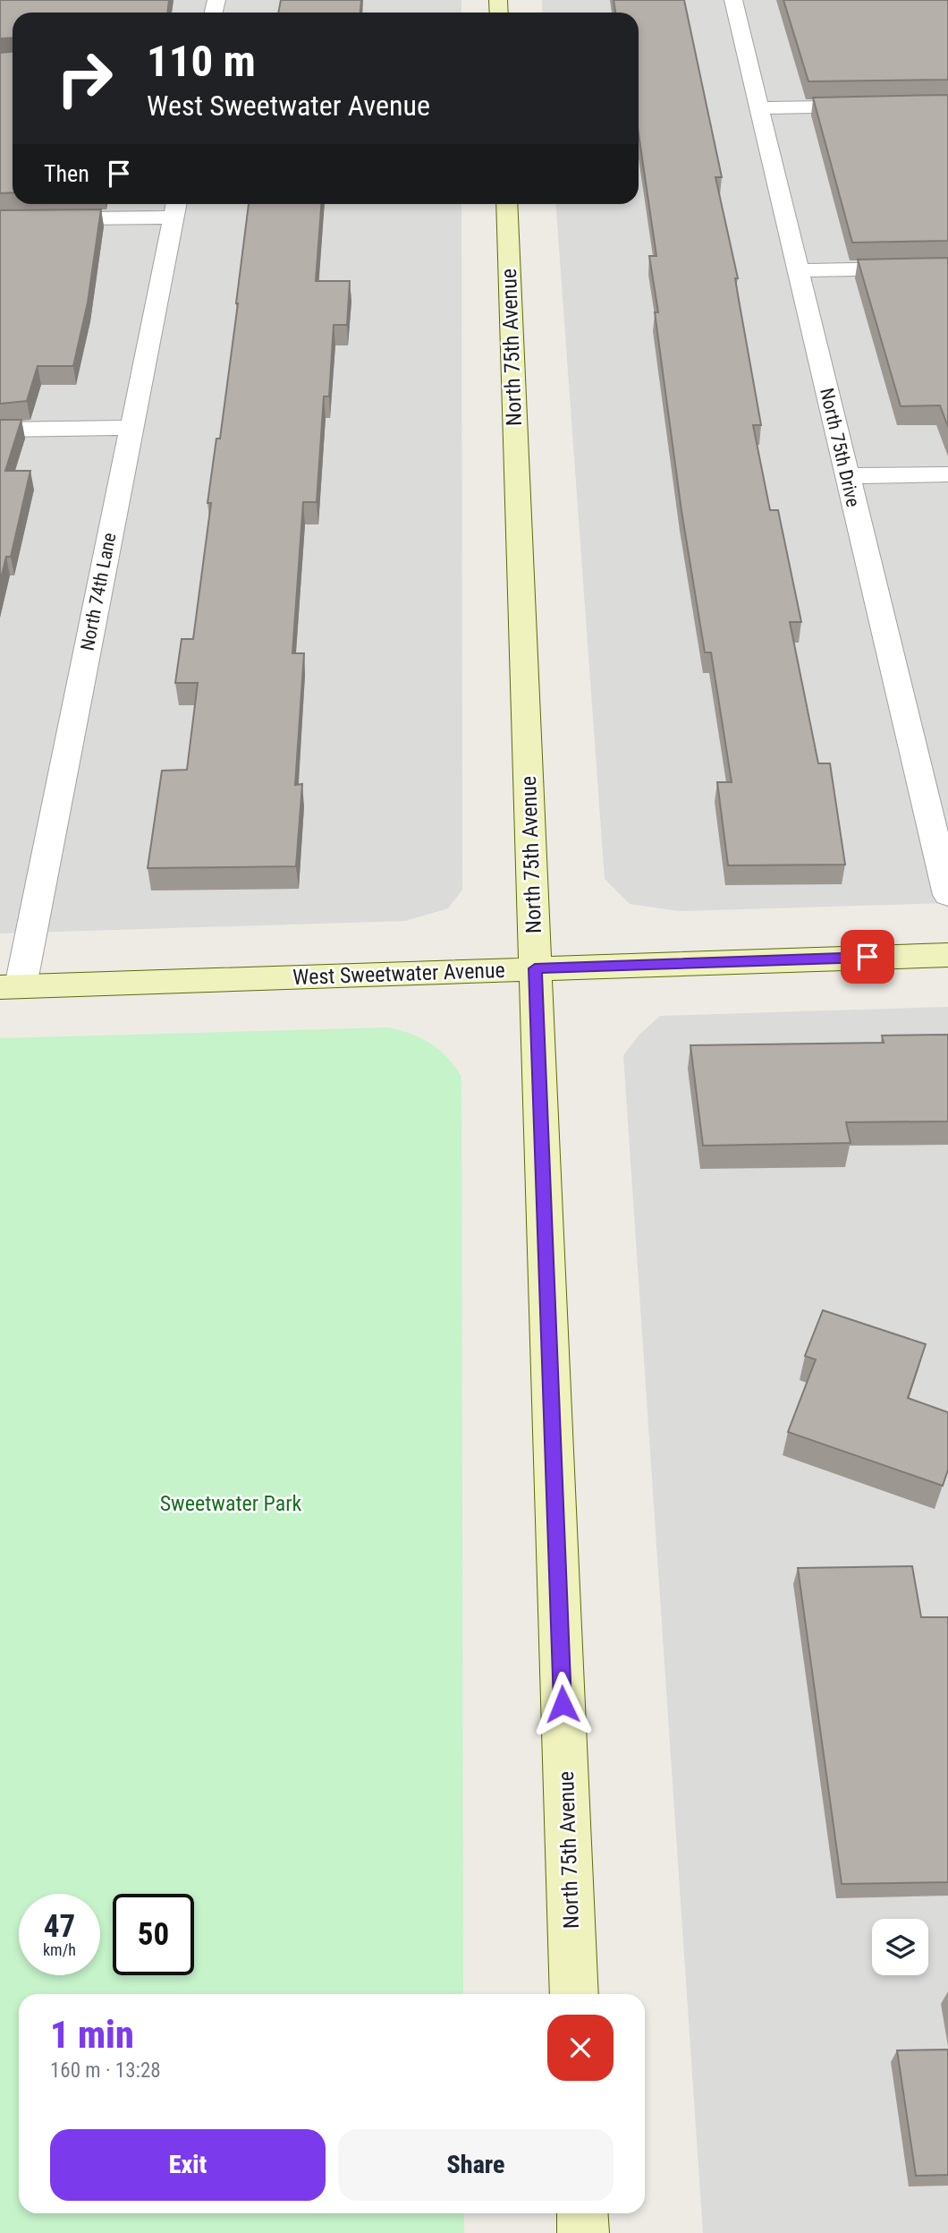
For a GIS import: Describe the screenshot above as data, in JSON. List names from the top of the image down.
{
  "streets": {
    "main road": ["North 75th Avenue", "West Sweetwater Avenue"],
    "street": ["North 75th Drive", "North 74th Lane"]
  },
  "crossings": [
    ["North 75th Avenue", "West Sweetwater Avenue"],
    ["North 74th Lane", "West Sweetwater Avenue"]
  ],
  "parks": ["Sweetwater Park"],
  "page": {
    "turn": ["110 m", "West Sweetwater Avenue"],
    "then": "Then",
    "speed": "47 km/h",
    "limit": "50",
    "heading": ["1 min", "160 m · 13:28"],
    "buttons": ["Exit", "Share"]
  }
}
